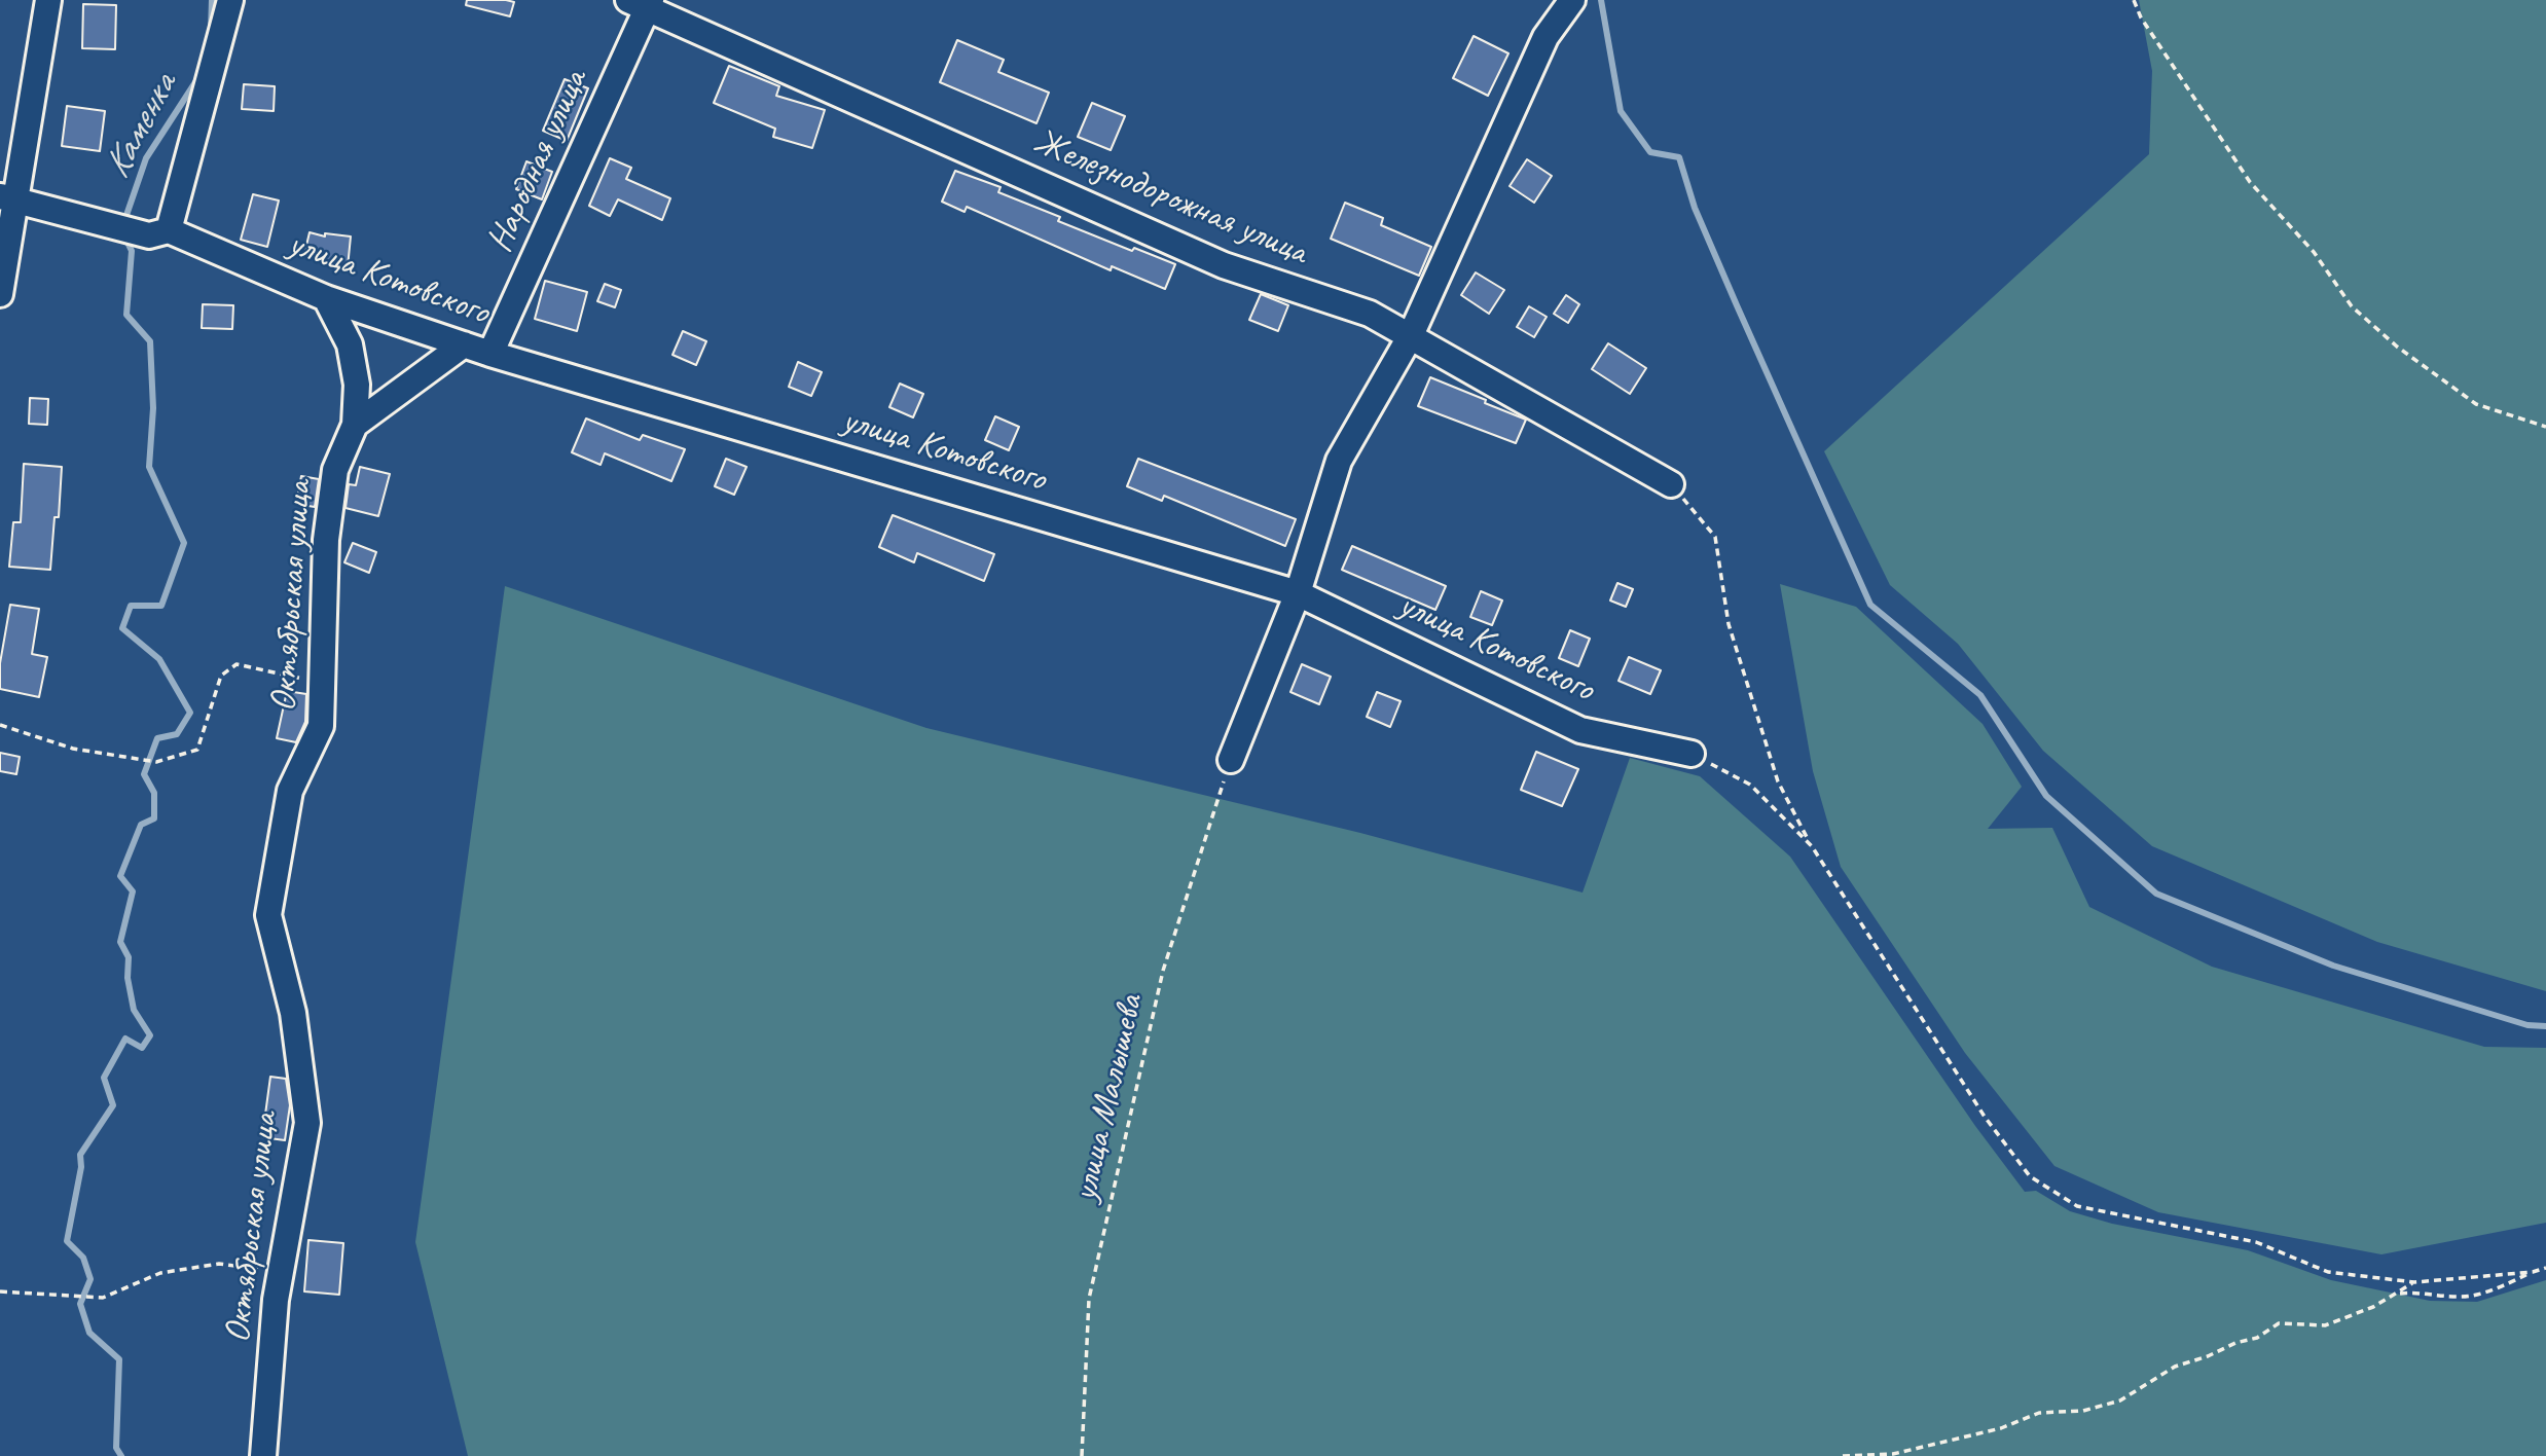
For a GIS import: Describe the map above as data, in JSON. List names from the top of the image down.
{
  "streets": {
    "street": [
      "Народная улица",
      "Железнодорожная улица",
      "улица Котовского",
      "Октябрьская улица"
    ],
    "path": ["улица Малышева"]
  },
  "crossings": [
    ["Народная улица", "Железнодорожная улица"],
    ["Народная улица", "улица Котовского"],
    ["улица Котовского", "Октябрьская улица"]
  ],
  "water": ["Каменка"]
}
